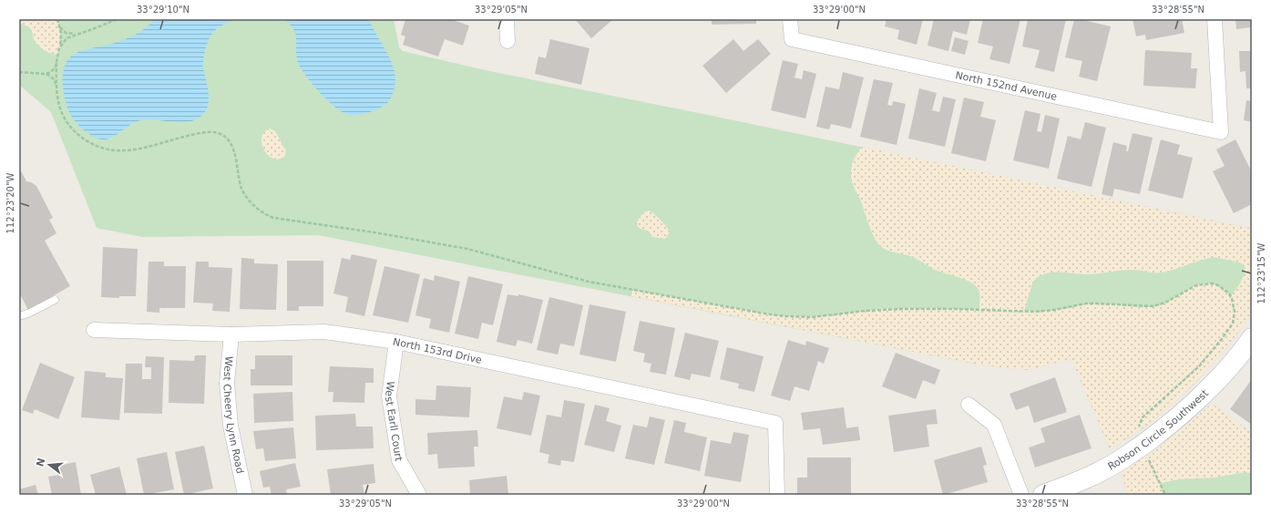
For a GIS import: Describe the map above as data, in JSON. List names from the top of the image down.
{
  "streets": {
    "street": [
      "North 152nd Avenue",
      "North 153rd Drive",
      "West Cheery Lynn Road",
      "West Earll Court",
      "Robson Circle Southwest"
    ]
  },
  "crossings": [
    ["North 153rd Drive", "West Cheery Lynn Road"],
    ["North 153rd Drive", "West Earll Court"]
  ],
  "north": "left",
  "coordinates": [
    "33°29'10\"N",
    "33°29'05\"N",
    "33°29'00\"N",
    "33°28'55\"N",
    "112°23'20\"W",
    "112°23'15\"W"
  ]
}
